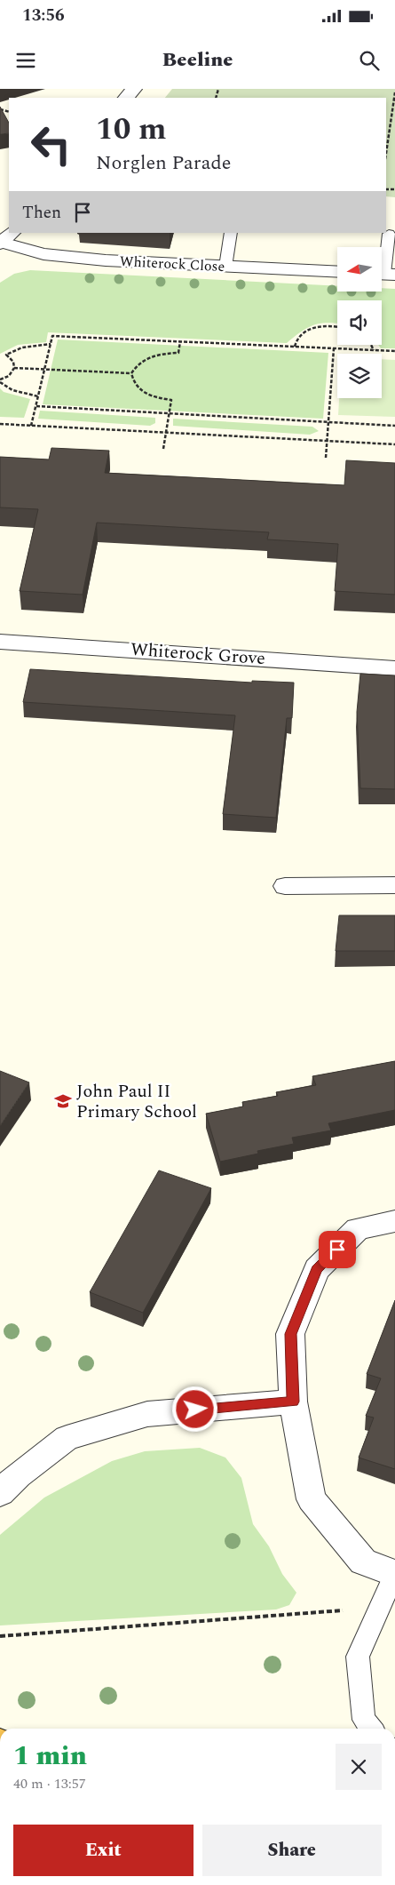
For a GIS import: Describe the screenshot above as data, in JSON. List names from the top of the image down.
{
  "streets": {
    "street": ["Whiterock Close", "Whiterock Grove"]
  },
  "places": {
    "school or university": ["John Paul II Primary School"]
  },
  "north": "left",
  "page": {
    "status": "13:56",
    "header": "Beeline",
    "turn": ["10 m", "Norglen Parade"],
    "then": "Then",
    "heading": ["1 min", "40 m · 13:57"],
    "buttons": ["Exit", "Share"]
  }
}
